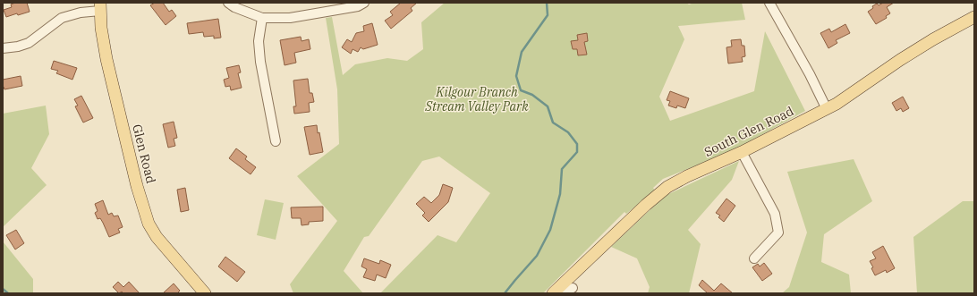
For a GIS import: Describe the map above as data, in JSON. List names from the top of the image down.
{
  "streets": {
    "main road": ["South Glen Road", "Glen Road"]
  },
  "parks": ["Kilgour Branch Stream Valley Park"]
}
